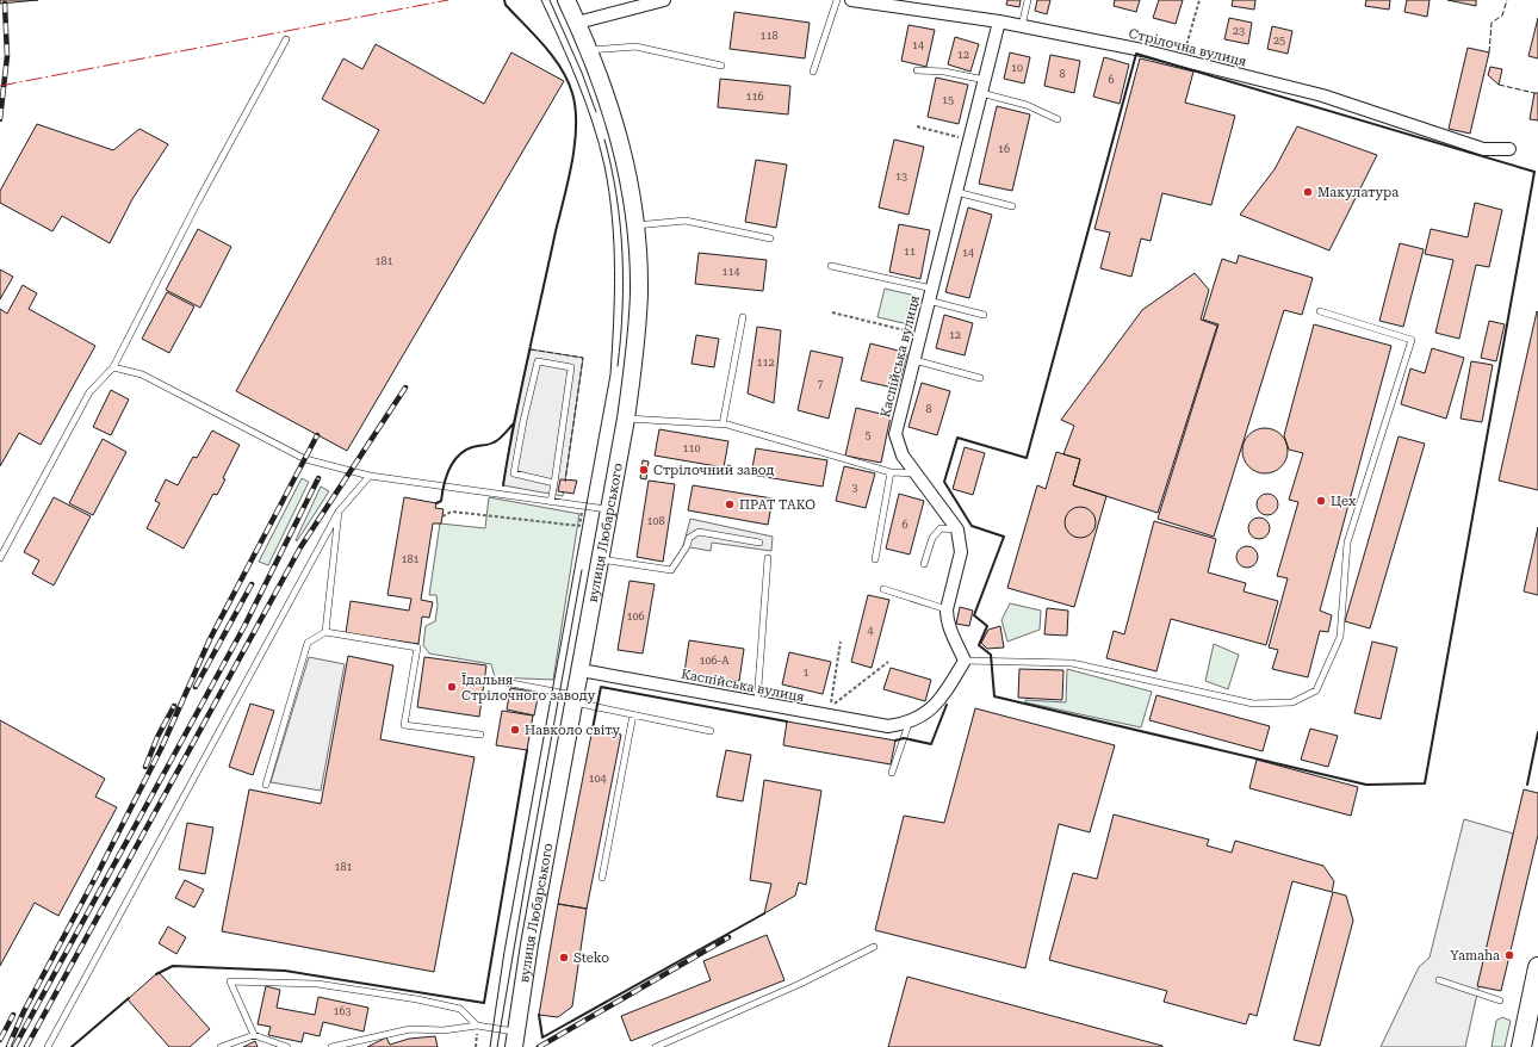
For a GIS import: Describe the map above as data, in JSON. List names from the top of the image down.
{
  "streets": {
    "main road": ["вулиця Любарського"],
    "street": ["Стрілочна вулиця", "Каспійська вулиця"]
  },
  "crossings": [
    ["Стрілочна вулиця", "Каспійська вулиця"],
    ["Каспійська вулиця", "вулиця Любарського"]
  ],
  "places": [
    "Макулатура",
    "Стрілочний завод",
    "Цех",
    "ПРАТ ТАКО",
    "Їдальня Стрілочного заводу",
    "Навколо світу",
    "Yamaha",
    "Steko"
  ],
  "house_numbers": [
    "23",
    "118",
    "25",
    "14",
    "12",
    "10",
    "8",
    "6",
    "116",
    "15",
    "16",
    "13",
    "11",
    "14",
    "181",
    "114",
    "12",
    "112",
    "7",
    "8",
    "5",
    "110",
    "3",
    "108",
    "6",
    "181",
    "106",
    "4",
    "106-А",
    "1",
    "104",
    "181",
    "163"
  ]
}
